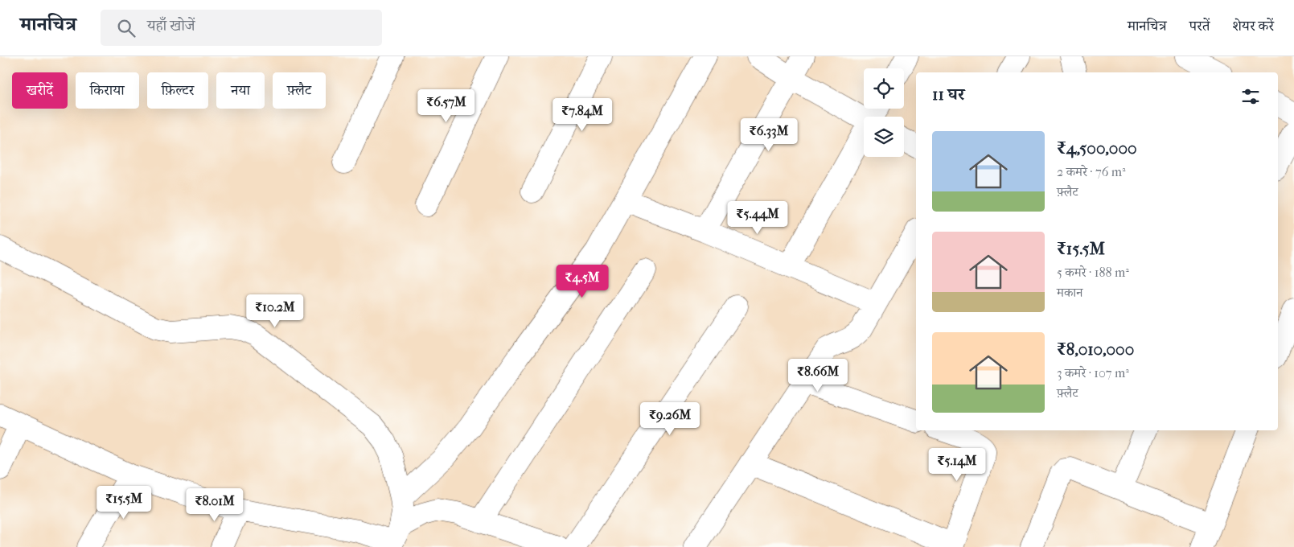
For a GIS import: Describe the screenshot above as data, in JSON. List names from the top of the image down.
{
  "page": {
    "header": "मानचित्र",
    "search": "यहाँ खोजें",
    "nav": ["मानचित्र", "परतें", "शेयर करें"],
    "chip": [
      "खरीदें",
      "किराया",
      "फ़िल्टर",
      "नया",
      "फ़्लैट"
    ],
    "heading": "11 घर",
    "price": [
      "₹6.57M",
      "₹7.84M",
      "₹6.33M",
      "₹5.44M",
      "₹4.5M",
      "₹10.2M",
      "₹8.66M",
      "₹9.26M",
      "₹5.14M",
      "₹15.5M",
      "₹8.01M"
    ],
    "list": [
      {
        "name": "₹4,500,000",
        "note": "2 कमरे · 76 m² · फ़्लैट"
      },
      {
        "name": "₹15.5M",
        "note": "5 कमरे · 188 m² · मकान"
      },
      {
        "name": "₹8,010,000",
        "note": "3 कमरे · 107 m² · फ़्लैट"
      }
    ]
  }
}
